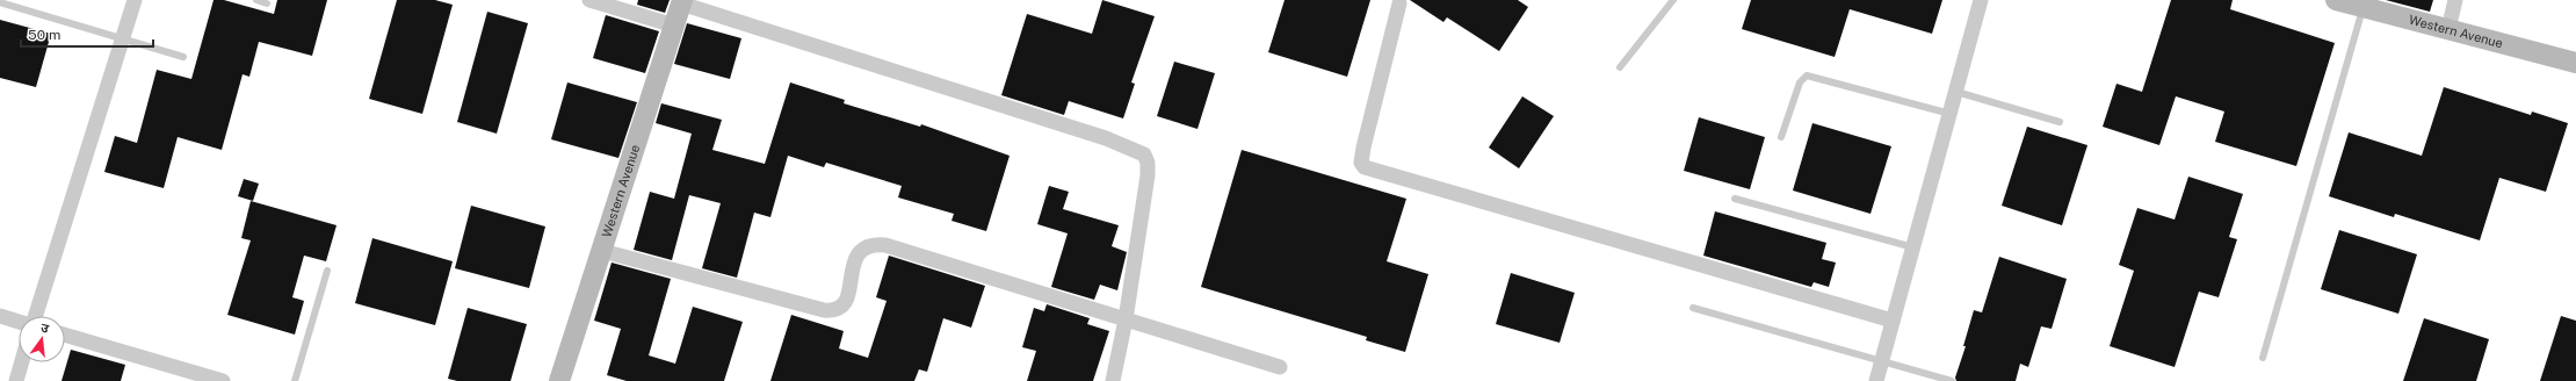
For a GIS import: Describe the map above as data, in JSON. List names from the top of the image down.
{
  "streets": {
    "street": ["Western Avenue"]
  },
  "scale_bar": "50 m",
  "north": "top"
}
